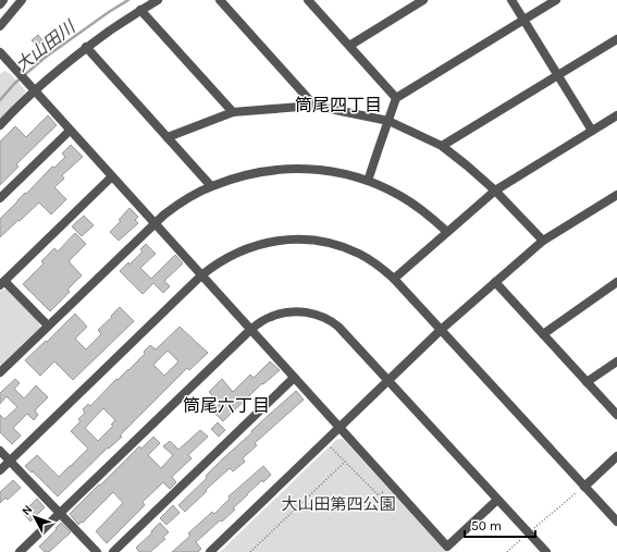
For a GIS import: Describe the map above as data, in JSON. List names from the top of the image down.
{
  "districts": ["筒尾四丁目", "筒尾六丁目"],
  "water": ["大山田川"],
  "parks": ["大山田第四公園"],
  "scale_bar": "50 m",
  "north": "top left"
}
